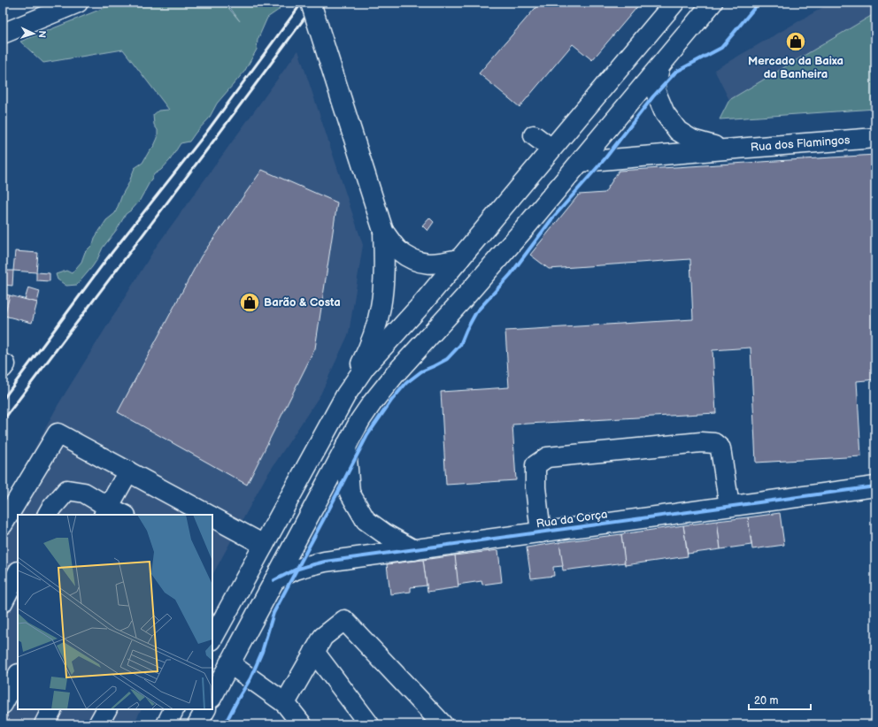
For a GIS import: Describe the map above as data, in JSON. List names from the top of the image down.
{
  "streets": {
    "main road": ["Rua dos Flamingos", "Rua da Corça"]
  },
  "places": {
    "shop": ["Mercado da Baixa da Banheira", "Barão & Costa"]
  },
  "scale_bar": "20 m",
  "north": "right"
}
